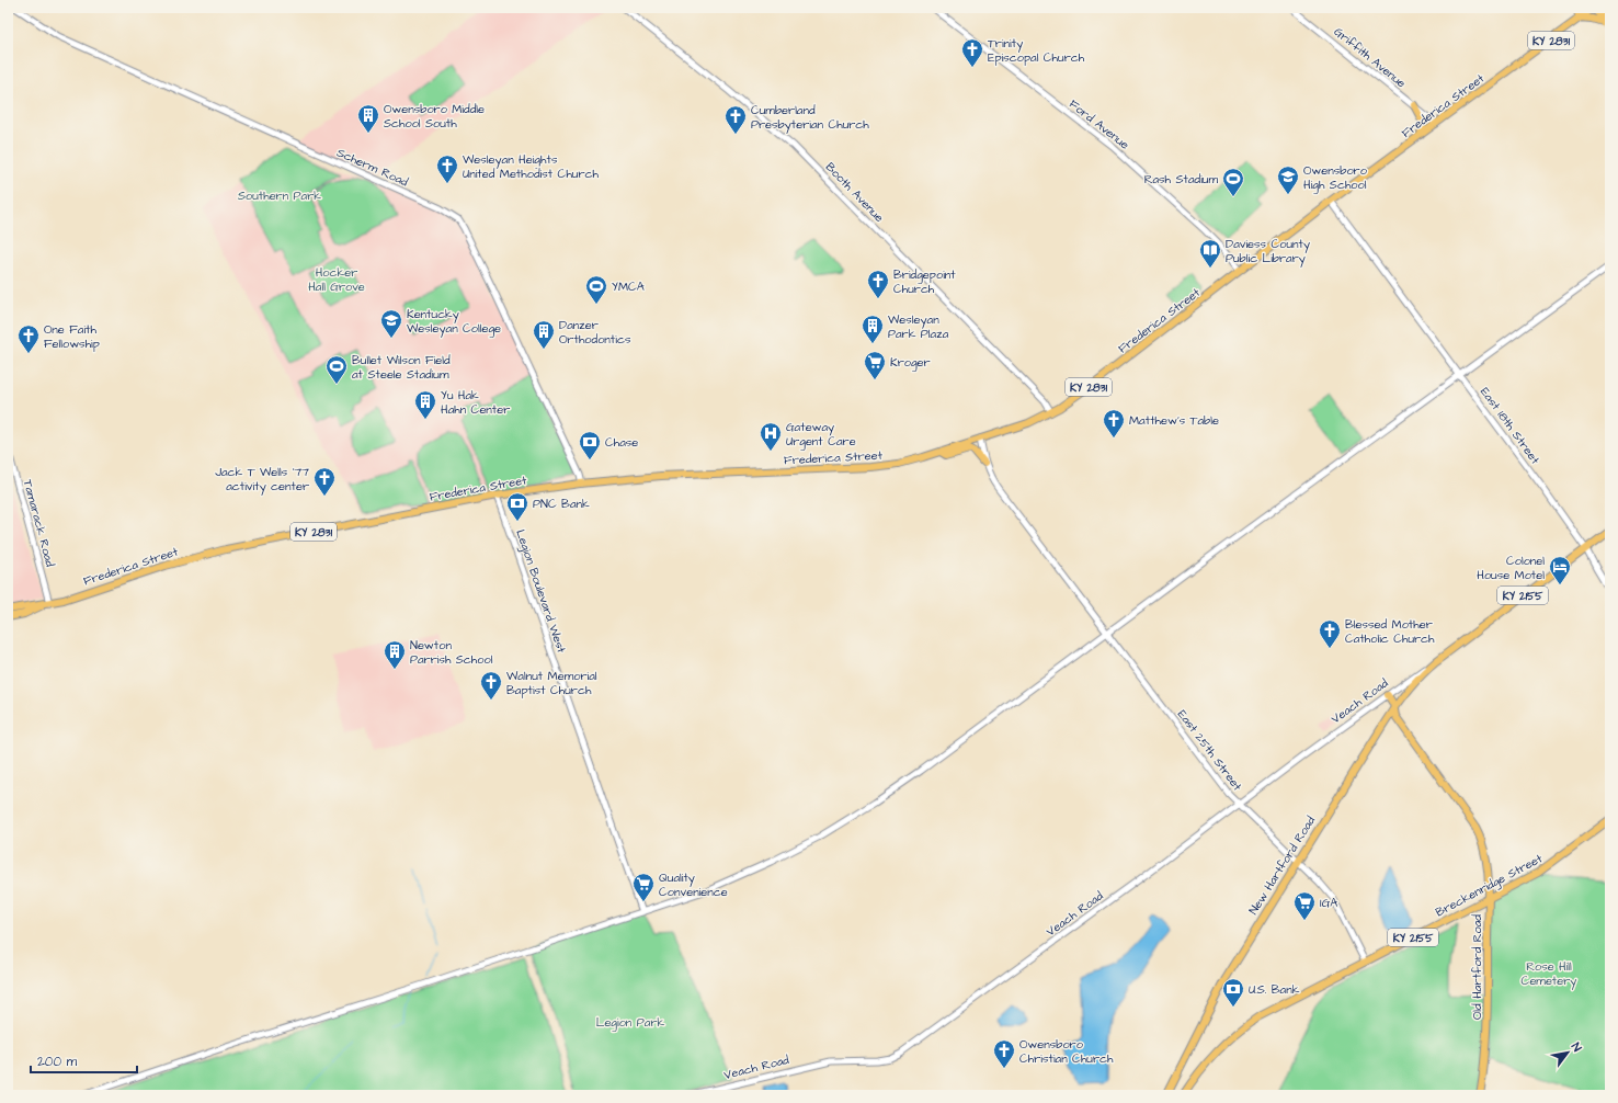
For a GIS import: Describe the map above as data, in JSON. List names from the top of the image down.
{
  "streets": {
    "main road": [
      "KY 2831",
      "Frederica Street",
      "KY 2155",
      "New Hartford Road",
      "Breckenridge Street",
      "Old Hartford Road"
    ],
    "street": [
      "Griffith Avenue",
      "Ford Avenue",
      "Scherm Road",
      "Booth Avenue",
      "East 18th Street",
      "Tamarack Road",
      "Legion Boulevard West",
      "Veach Road",
      "East 25th Street"
    ]
  },
  "crossings": [
    ["Griffith Avenue", "Frederica Street"],
    ["Frederica Street", "Ford Avenue"],
    ["Frederica Street", "Scherm Road"],
    ["Frederica Street", "Booth Avenue"],
    ["Frederica Street", "East 18th Street"],
    ["Frederica Street", "Tamarack Road"],
    ["Frederica Street", "Legion Boulevard West"],
    ["Frederica Street", "East 25th Street"],
    ["East 18th Street", "KY 2155"],
    ["KY 2155", "Veach Road"],
    ["KY 2155", "New Hartford Road"],
    ["Veach Road", "East 25th Street"],
    ["Veach Road", "New Hartford Road"],
    ["Veach Road", "Old Hartford Road"],
    ["East 25th Street", "New Hartford Road"],
    ["East 25th Street", "Breckenridge Street"],
    ["New Hartford Road", "Old Hartford Road"],
    ["Breckenridge Street", "Old Hartford Road"]
  ],
  "parks": [
    "Southern Park",
    "Hocker Hall Grove",
    "Rose Hill Cemetery",
    "Legion Park"
  ],
  "places": {
    "church": [
      "Trinity Episcopal Church",
      "Cumberland Presbyterian Church",
      "Wesleyan Heights United Methodist Church",
      "Bridgepoint Church",
      "One Faith Fellowship",
      "Matthew's Table",
      "Jack T Wells '77 activity center",
      "Blessed Mother Catholic Church",
      "Walnut Memorial Baptist Church",
      "Owensboro Christian Church"
    ],
    "building": [
      "Owensboro Middle School South",
      "Wesleyan Park Plaza",
      "Danzer Orthodontics",
      "Yu Hak Hahn Center",
      "Newton Parrish School"
    ],
    "school or university": ["Owensboro High School", "Kentucky Wesleyan College"],
    "sports": ["Rash Stadium", "YMCA", "Bullet Wilson Field at Steele Stadium"],
    "library": ["Daviess County Public Library"],
    "supermarket": ["Kroger", "Quality Convenience", "IGA"],
    "hospital": ["Gateway Urgent Care"],
    "bank": ["Chase", "PNC Bank", "U.S. Bank"],
    "hotel": ["Colonel House Motel"]
  },
  "scale_bar": "200 m",
  "north": "top right"
}
